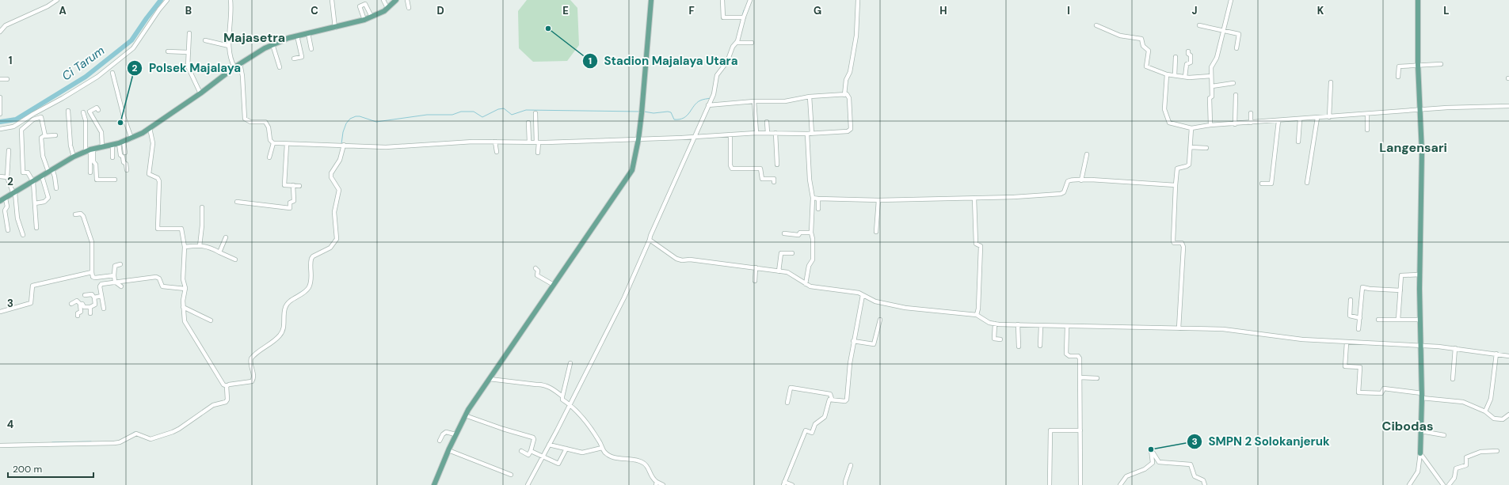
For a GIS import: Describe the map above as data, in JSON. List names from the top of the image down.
{
  "districts": ["Majasetra", "Langensari", "Cibodas"],
  "water": ["Ci Tarum"],
  "places": ["Stadion Majalaya Utara", "Polsek Majalaya", "SMPN 2 Solokanjeruk"],
  "scale_bar": "200 m",
  "grid": {
    "columns": [
      "A",
      "B",
      "C",
      "D",
      "E",
      "F",
      "G",
      "H",
      "I",
      "J",
      "K",
      "L"
    ],
    "rows": [
      "1",
      "2",
      "3",
      "4"
    ]
  }
}
